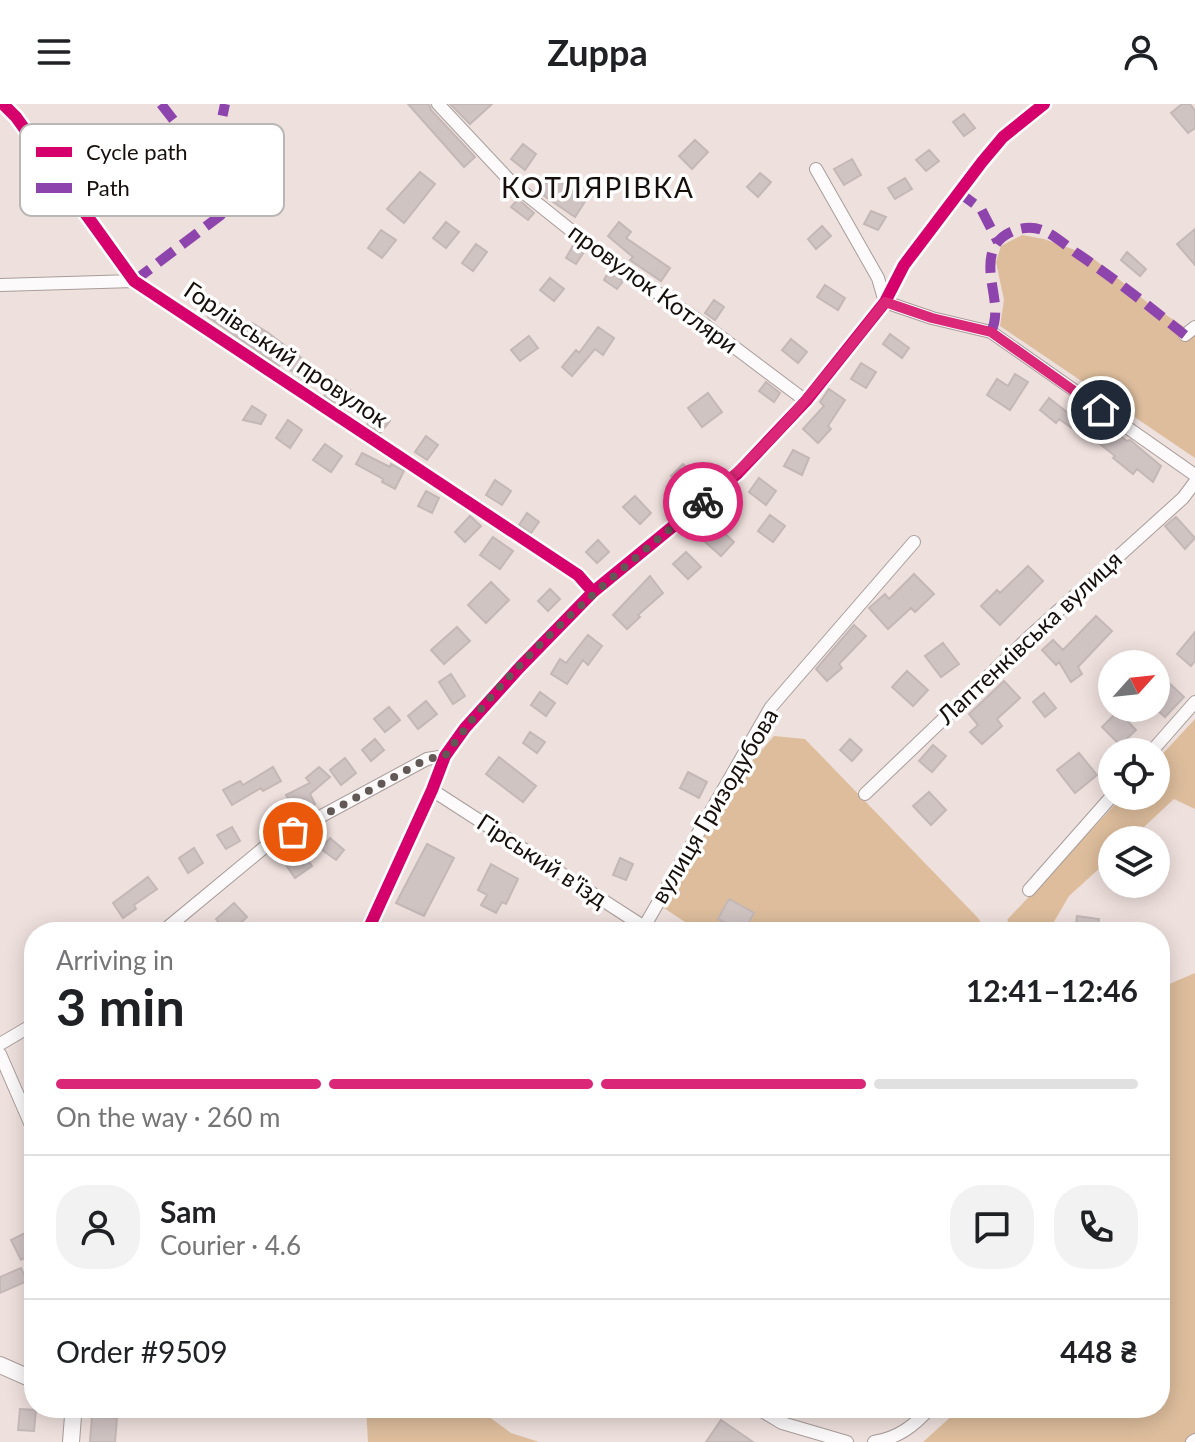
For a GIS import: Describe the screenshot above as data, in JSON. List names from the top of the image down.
{
  "streets": {
    "street": [
      "провулок Котляри",
      "Горлівський провулок",
      "Лаптенківська вулиця",
      "вулиця Гризодубова",
      "Гірський в'їзд"
    ]
  },
  "districts": ["КОТЛЯРІВКА"],
  "legend": ["Cycle path", "Path"],
  "north": "top right",
  "page": {
    "header": "Zuppa",
    "heading": ["3 min", "Arriving in", "12:41–12:46"],
    "panel": [
      "Sam",
      "Courier · 4.6",
      "Order #9509",
      "448 ₴"
    ],
    "bar": "On the way · 260 m"
  }
}
